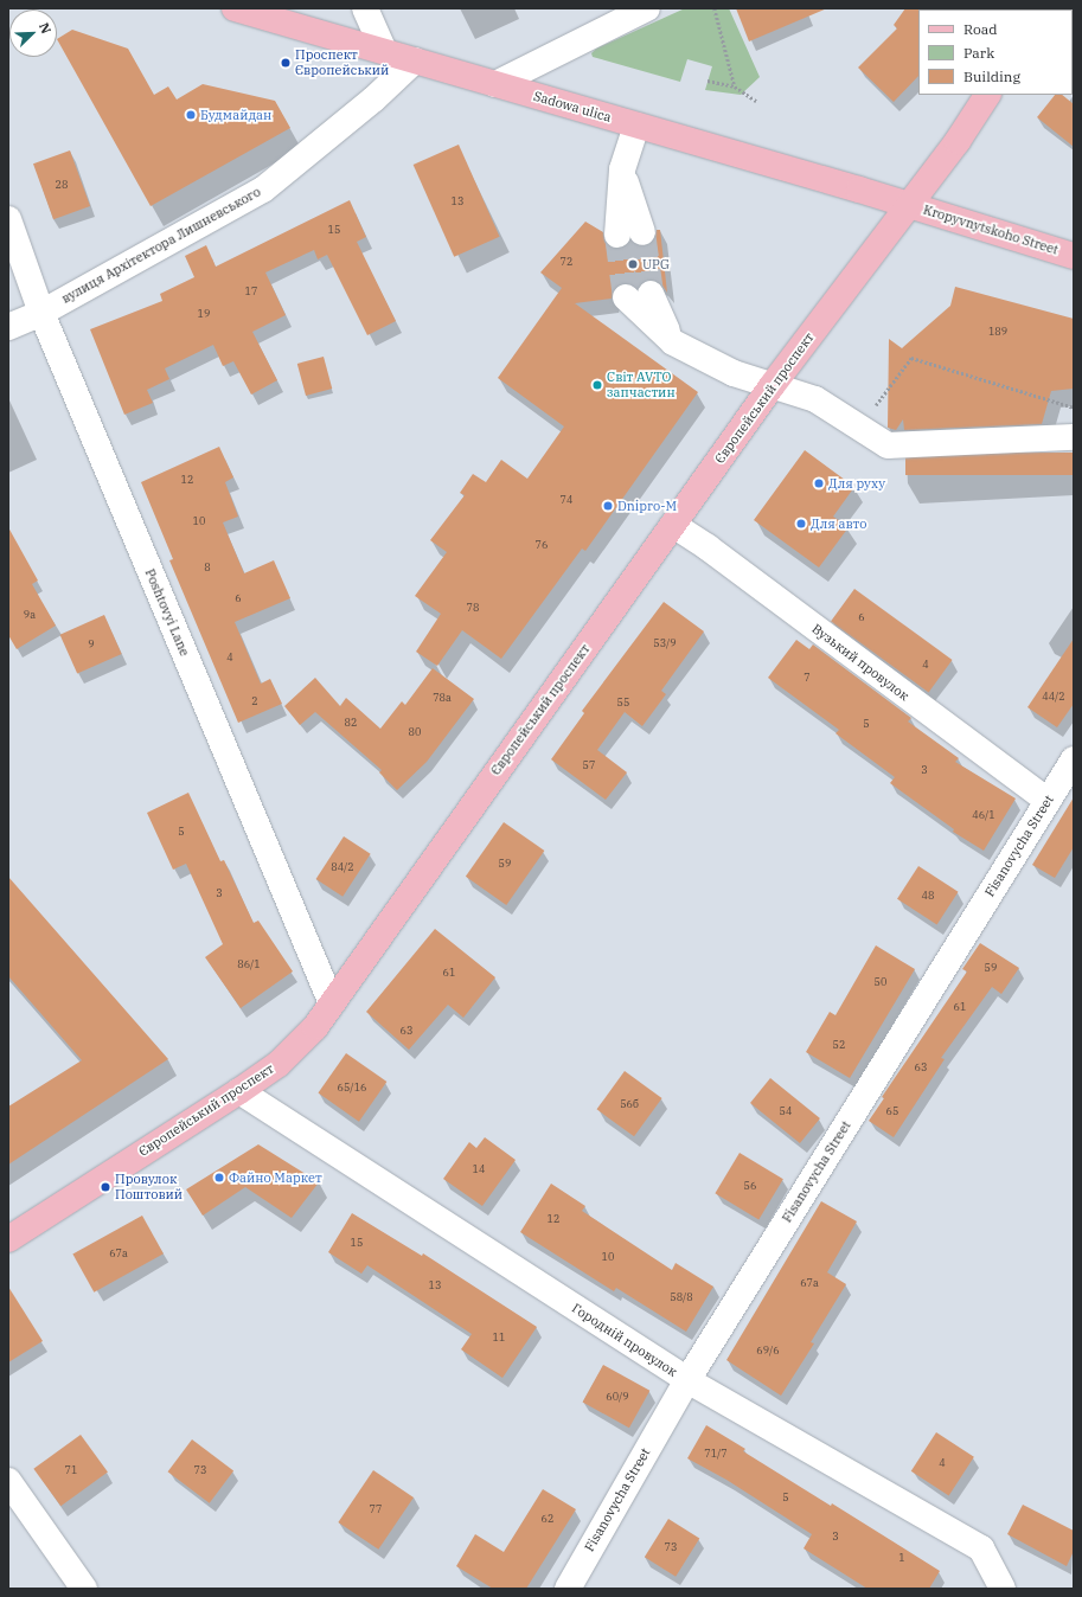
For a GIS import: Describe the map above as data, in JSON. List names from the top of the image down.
{
  "streets": {
    "main road": ["Sadowa ulica", "Kropyvnytskoho Street", "Європейський проспект"],
    "street": [
      "вулиця Архітектора Лишневського",
      "Poshtovyi Lane",
      "Вузький провулок",
      "Fisanovycha Street",
      "Городній провулок"
    ]
  },
  "crossings": [
    ["Sadowa ulica", "Kropyvnytskoho Street"],
    ["Sadowa ulica", "вулиця Архітектора Лишневського"],
    ["Sadowa ulica", "Європейський проспект"],
    ["Kropyvnytskoho Street", "Європейський проспект"],
    ["вулиця Архітектора Лишневського", "Poshtovyi Lane"],
    ["Європейський проспект", "Poshtovyi Lane"],
    ["Європейський проспект", "Вузький провулок"],
    ["Європейський проспект", "Городній провулок"],
    ["Вузький провулок", "Fisanovycha Street"],
    ["Fisanovycha Street", "Городній провулок"]
  ],
  "places": [
    "Проспект Європейський",
    "Будмайдан",
    "UPG",
    "Світ AVTO запчастин",
    "Для руху",
    "Dnipro-M",
    "Для авто",
    "Файно Маркет",
    "Провулок Поштовий"
  ],
  "house_numbers": [
    "28",
    "13",
    "15",
    "72",
    "17",
    "19",
    "189",
    "12",
    "74",
    "10",
    "76",
    "8",
    "6",
    "78",
    "9а",
    "6",
    "53/9",
    "9",
    "4",
    "4",
    "7",
    "44/2",
    "78а",
    "2",
    "55",
    "82",
    "5",
    "80",
    "57",
    "3",
    "46/1",
    "5",
    "59",
    "84/2",
    "3",
    "48",
    "86/1",
    "59",
    "61",
    "50",
    "61",
    "63",
    "52",
    "63",
    "65/16",
    "56б",
    "54",
    "65",
    "14",
    "56",
    "12",
    "15",
    "67а",
    "10",
    "67а",
    "13",
    "58/8",
    "11",
    "69/6",
    "60/9",
    "71/7",
    "4",
    "71",
    "73",
    "5",
    "77",
    "62",
    "3",
    "73",
    "1"
  ],
  "legend": ["Road", "Park", "Building"],
  "north": "top right"
}
